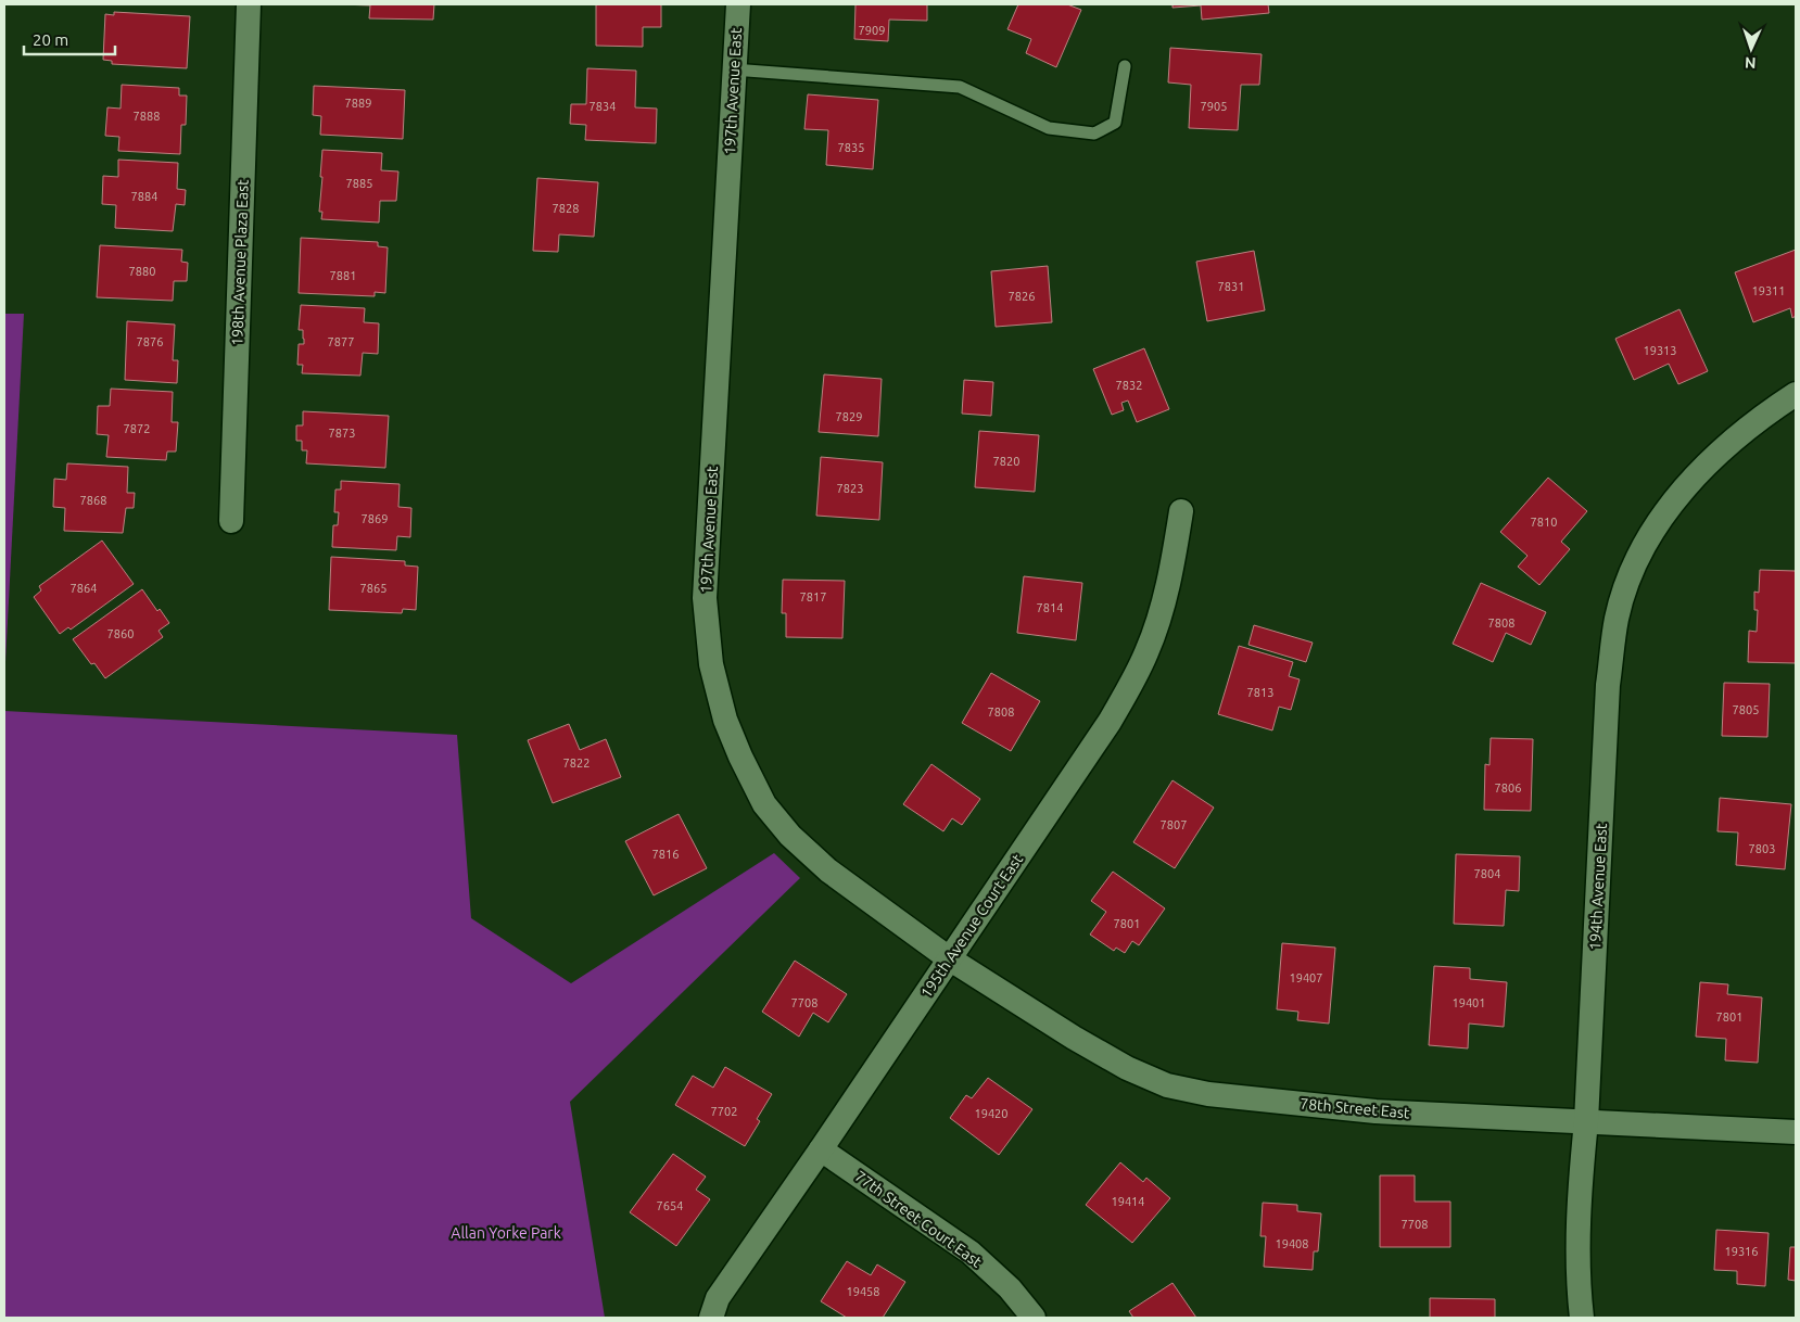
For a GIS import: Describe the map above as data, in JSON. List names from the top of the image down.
{
  "streets": {
    "street": [
      "197th Avenue East",
      "198th Avenue Plaza East",
      "194th Avenue East",
      "195th Avenue Court East",
      "78th Street East",
      "77th Street Court East"
    ]
  },
  "crossings": [
    ["197th Avenue East", "195th Avenue Court East"],
    ["197th Avenue East", "78th Street East"],
    ["194th Avenue East", "78th Street East"],
    ["195th Avenue Court East", "78th Street East"],
    ["195th Avenue Court East", "77th Street Court East"]
  ],
  "parks": ["Allan Yorke Park"],
  "house_numbers": [
    "7909",
    "7889",
    "7834",
    "7905",
    "7888",
    "7835",
    "7885",
    "7884",
    "7828",
    "7880",
    "7881",
    "7831",
    "19311",
    "7826",
    "7876",
    "7877",
    "19313",
    "7832",
    "7829",
    "7872",
    "7873",
    "7820",
    "7823",
    "7868",
    "7869",
    "7810",
    "7864",
    "7865",
    "7817",
    "7814",
    "7808",
    "7860",
    "7813",
    "7805",
    "7808",
    "7822",
    "7806",
    "7807",
    "7803",
    "7816",
    "7804",
    "7801",
    "19407",
    "7708",
    "19401",
    "7801",
    "7702",
    "19420",
    "19414",
    "7654",
    "7708",
    "19408",
    "19316",
    "19458"
  ],
  "scale_bar": "20 m",
  "north": "bottom"
}
